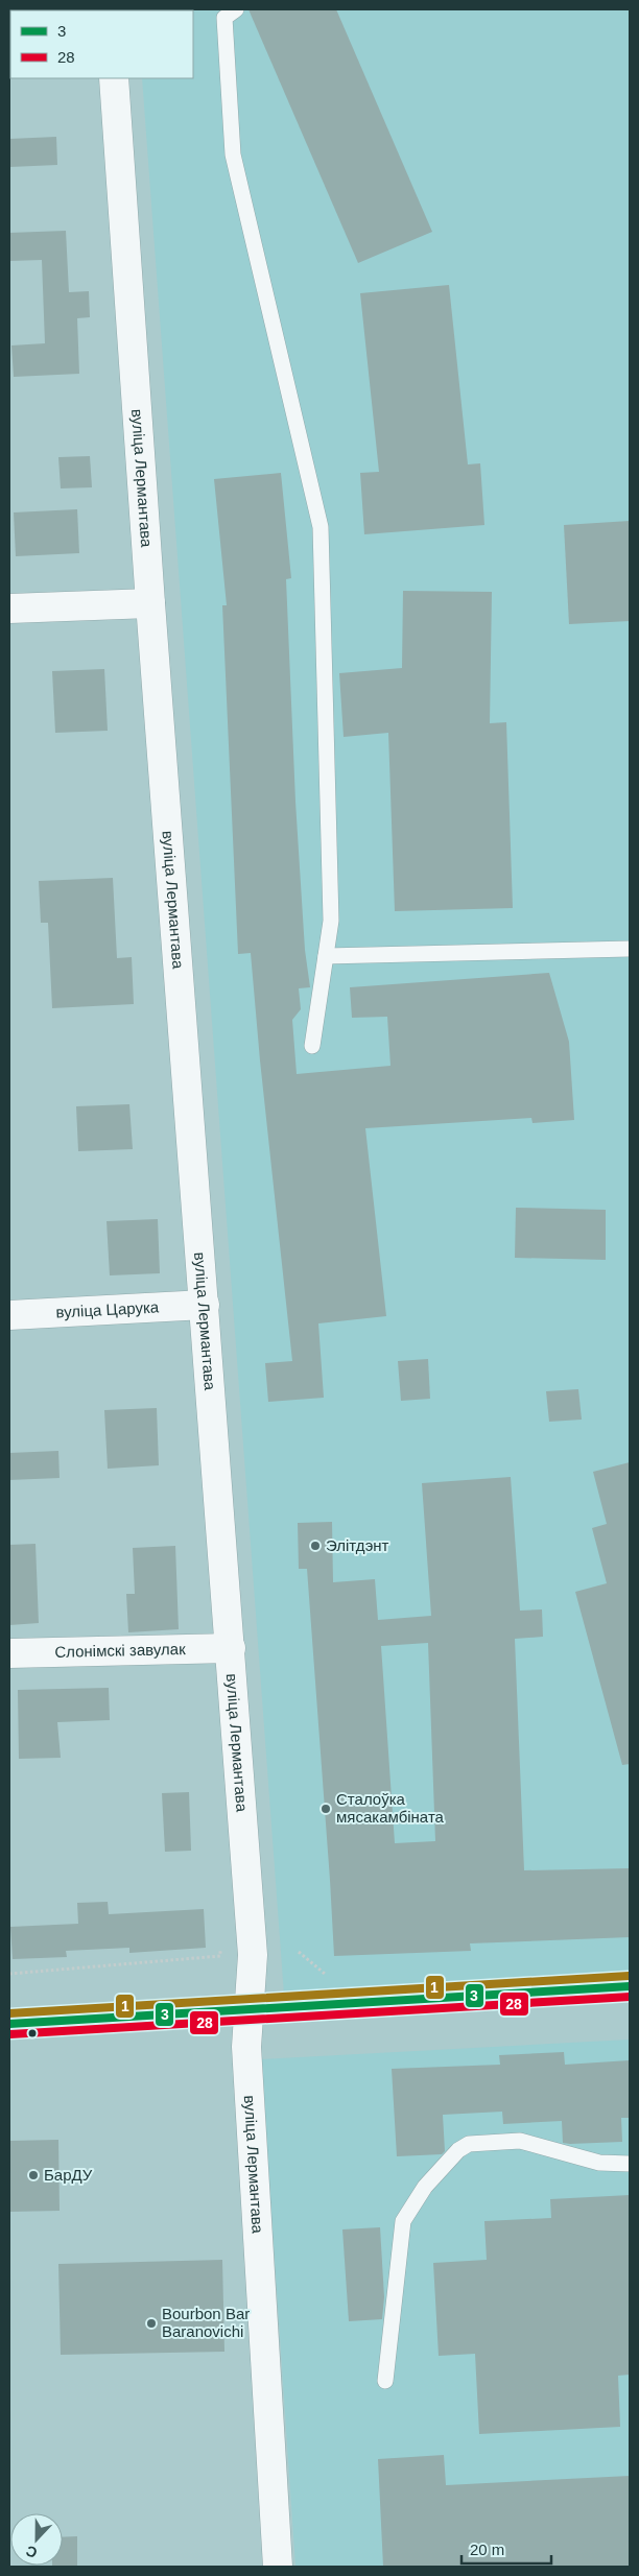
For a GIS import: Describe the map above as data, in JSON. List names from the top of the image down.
{
  "streets": {
    "street": ["вуліца Лермантава", "вуліца Царука", "Слонімскі завулак"]
  },
  "crossings": [
    ["вуліца Лермантава", "вуліца Царука"],
    ["вуліца Лермантава", "Слонімскі завулак"]
  ],
  "places": [
    "Элітдэнт",
    "Сталоўка мясакамбіната",
    "БарДУ",
    "Bourbon Bar Baranovichi"
  ],
  "lines": ["transit line 1", "transit line 3", "transit line 28"],
  "legend": ["3", "28"],
  "scale_bar": "20 m",
  "north": "bottom"
}
